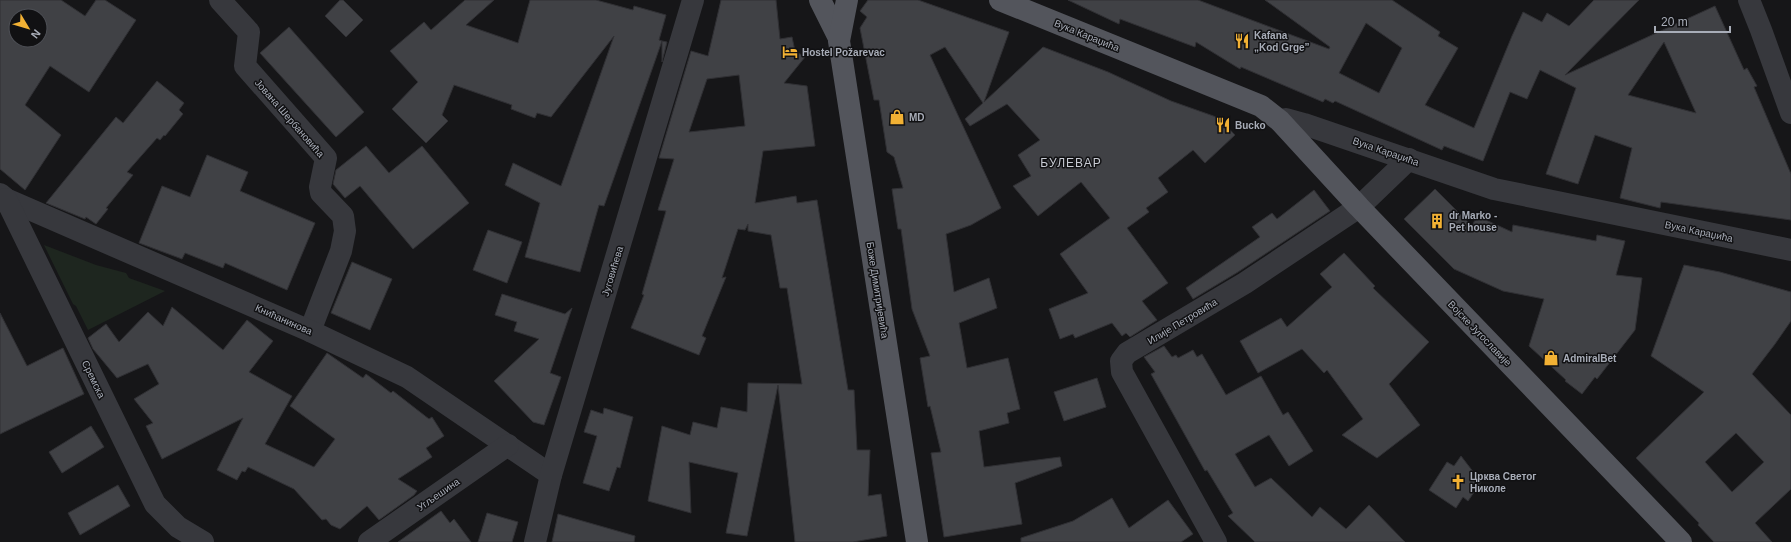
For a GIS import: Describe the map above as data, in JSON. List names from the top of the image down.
{
  "streets": {
    "main road": ["Вука Караџића", "Боже Димитријевића", "Војске Југославије"],
    "street": [
      "Јована Шербановића",
      "Југовићева",
      "Книћанинова",
      "Илије Петровића",
      "Сремска",
      "Угљешина"
    ]
  },
  "crossings": [
    ["Вука Караџића", "Илије Петровића"],
    ["Вука Караџића", "Војске Југославије"],
    ["Јована Шербановића", "Книћанинова"],
    ["Југовићева", "Книћанинова"],
    ["Книћанинова", "Сремска"],
    ["Книћанинова", "Угљешина"],
    ["Илије Петровића", "Војске Југославије"]
  ],
  "districts": ["БУЛЕВАР"],
  "places": {
    "restaurant": ["Kafana „Kod Grge”", "Bucko"],
    "hotel": ["Hostel Požarevac"],
    "shop": ["MD", "AdmiralBet"],
    "building": ["dr Marko - Pet house"],
    "church": ["Црква Светог Николе"]
  },
  "scale_bar": "20 m",
  "north": "bottom right"
}
